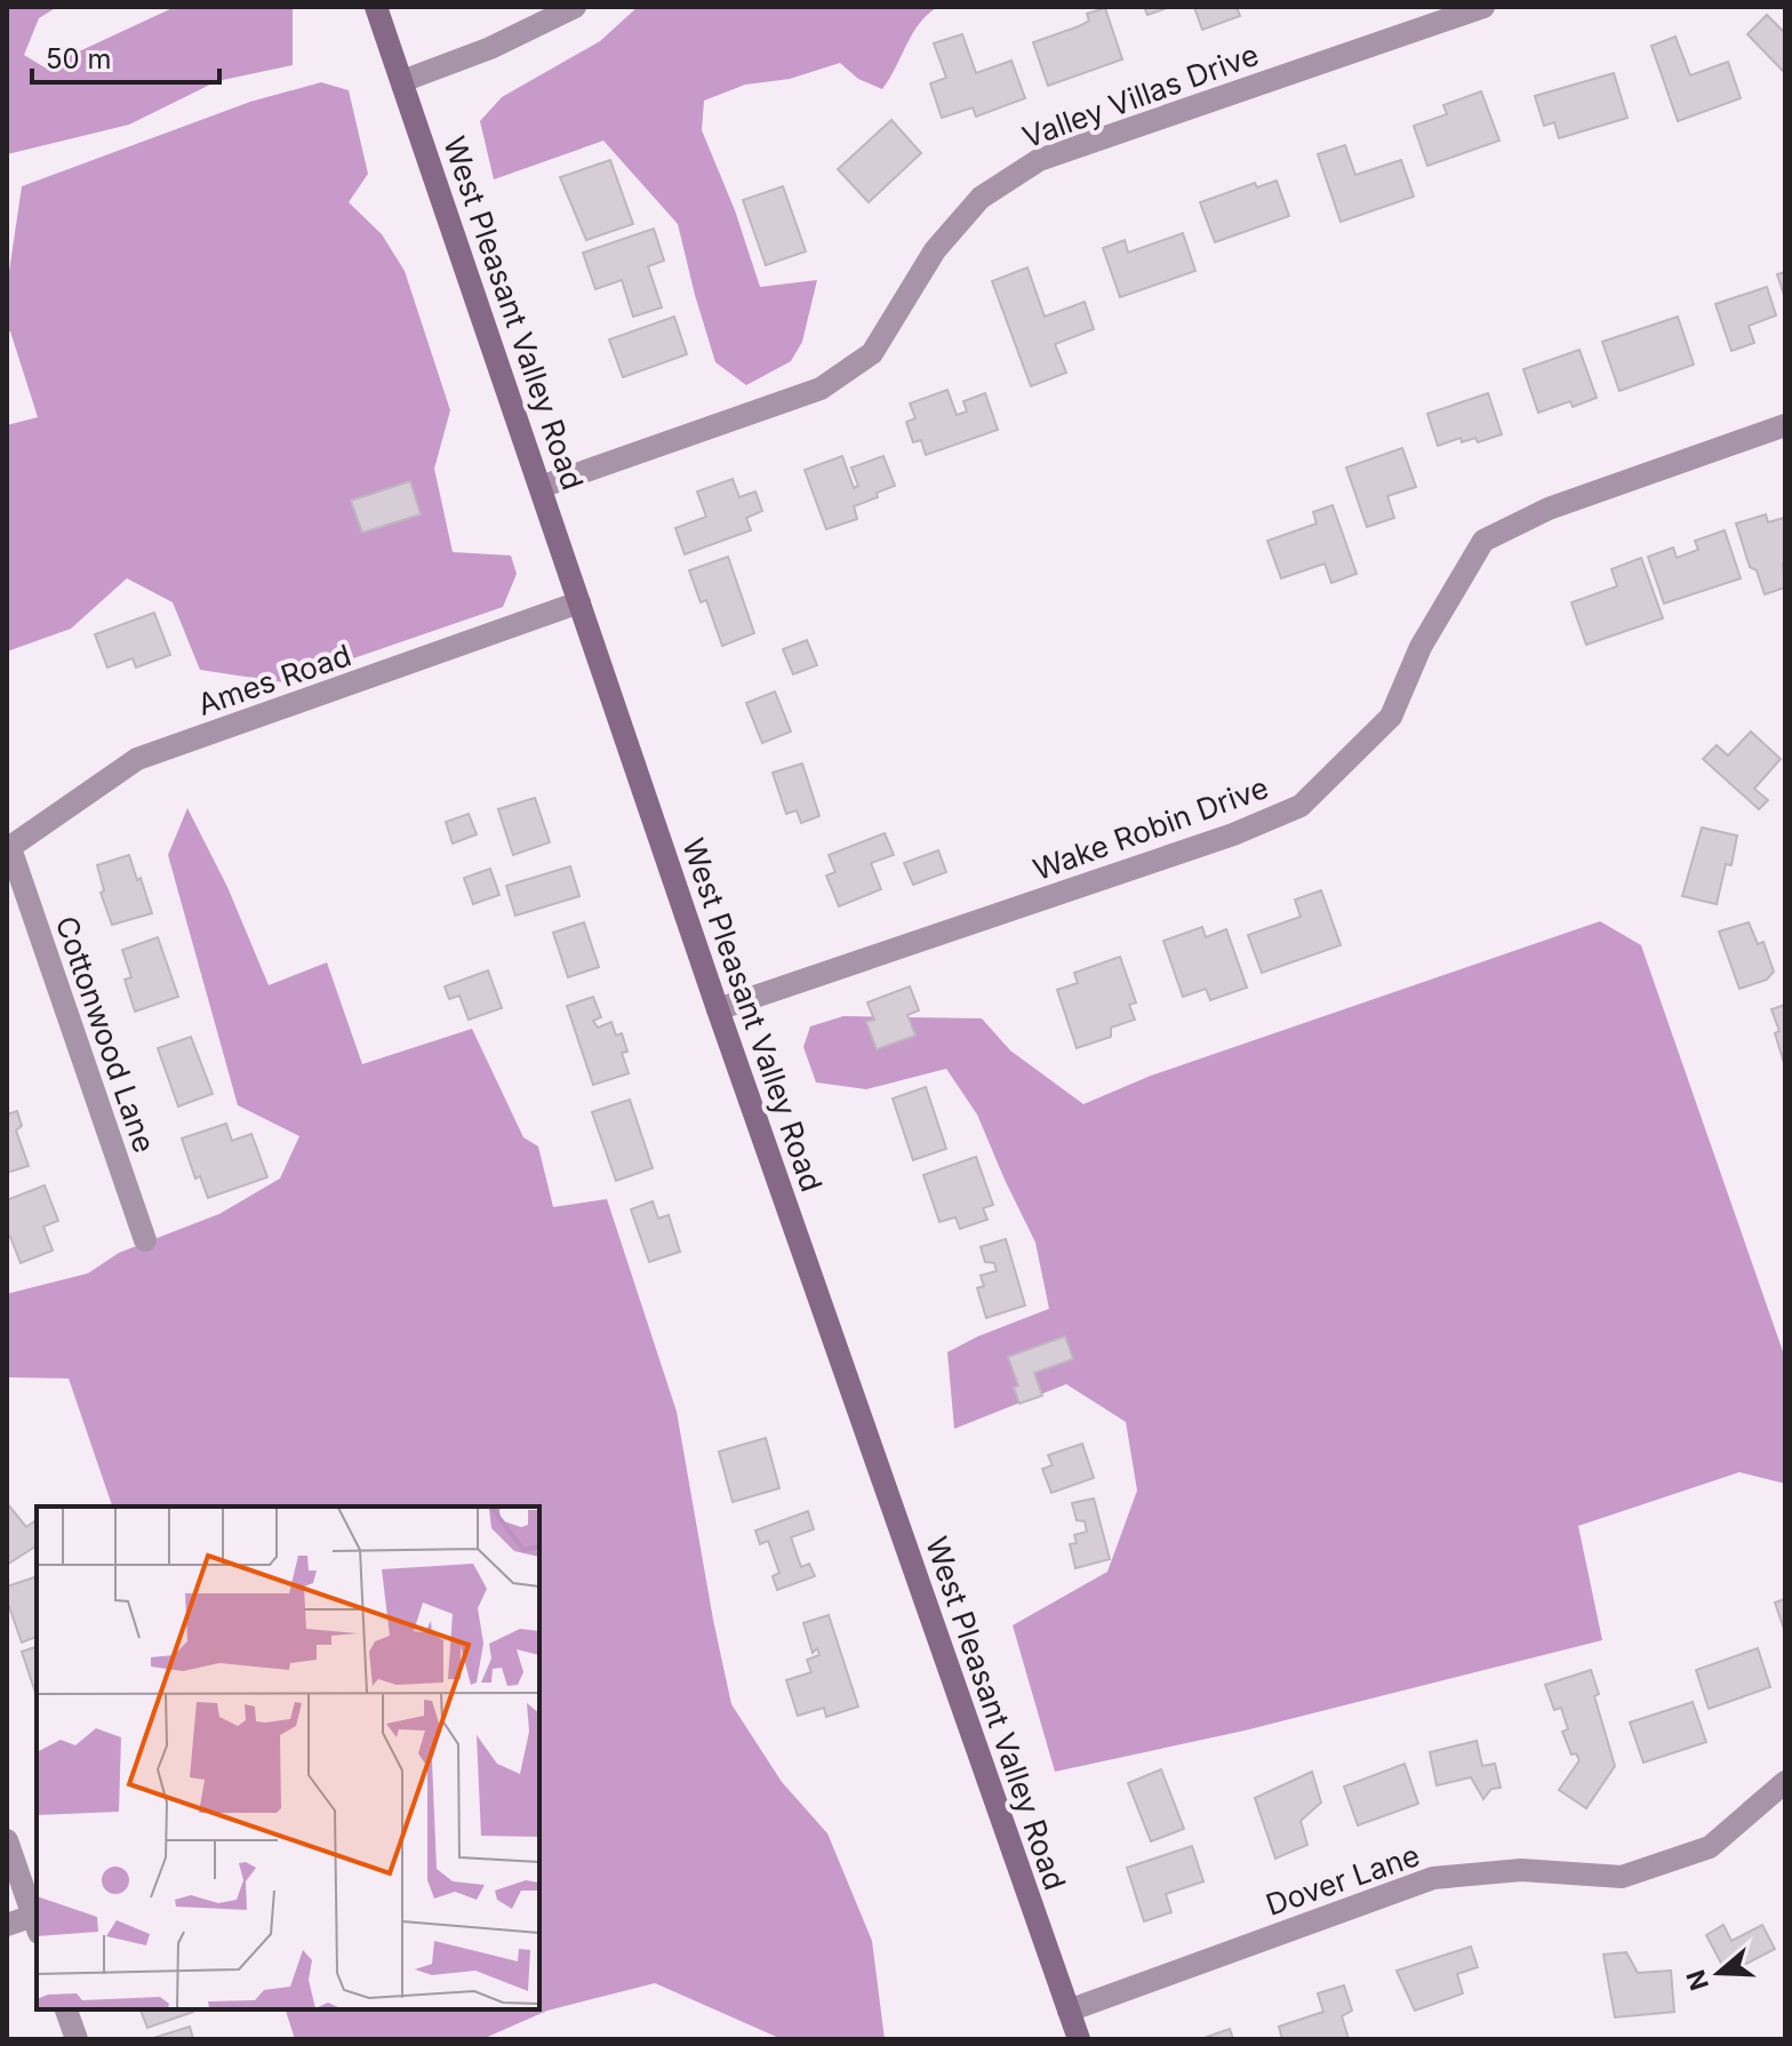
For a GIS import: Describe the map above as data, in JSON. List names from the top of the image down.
{
  "streets": {
    "main road": ["West Pleasant Valley Road"],
    "street": [
      "Valley Villas Drive",
      "Ames Road",
      "Wake Robin Drive",
      "Cottonwood Lane",
      "Dover Lane"
    ]
  },
  "crossings": [
    ["Valley Villas Drive", "West Pleasant Valley Road"],
    ["West Pleasant Valley Road", "Ames Road"],
    ["West Pleasant Valley Road", "Wake Robin Drive"],
    ["West Pleasant Valley Road", "Dover Lane"],
    ["Ames Road", "Cottonwood Lane"]
  ],
  "scale_bar": "50 m",
  "north": "left"
}
